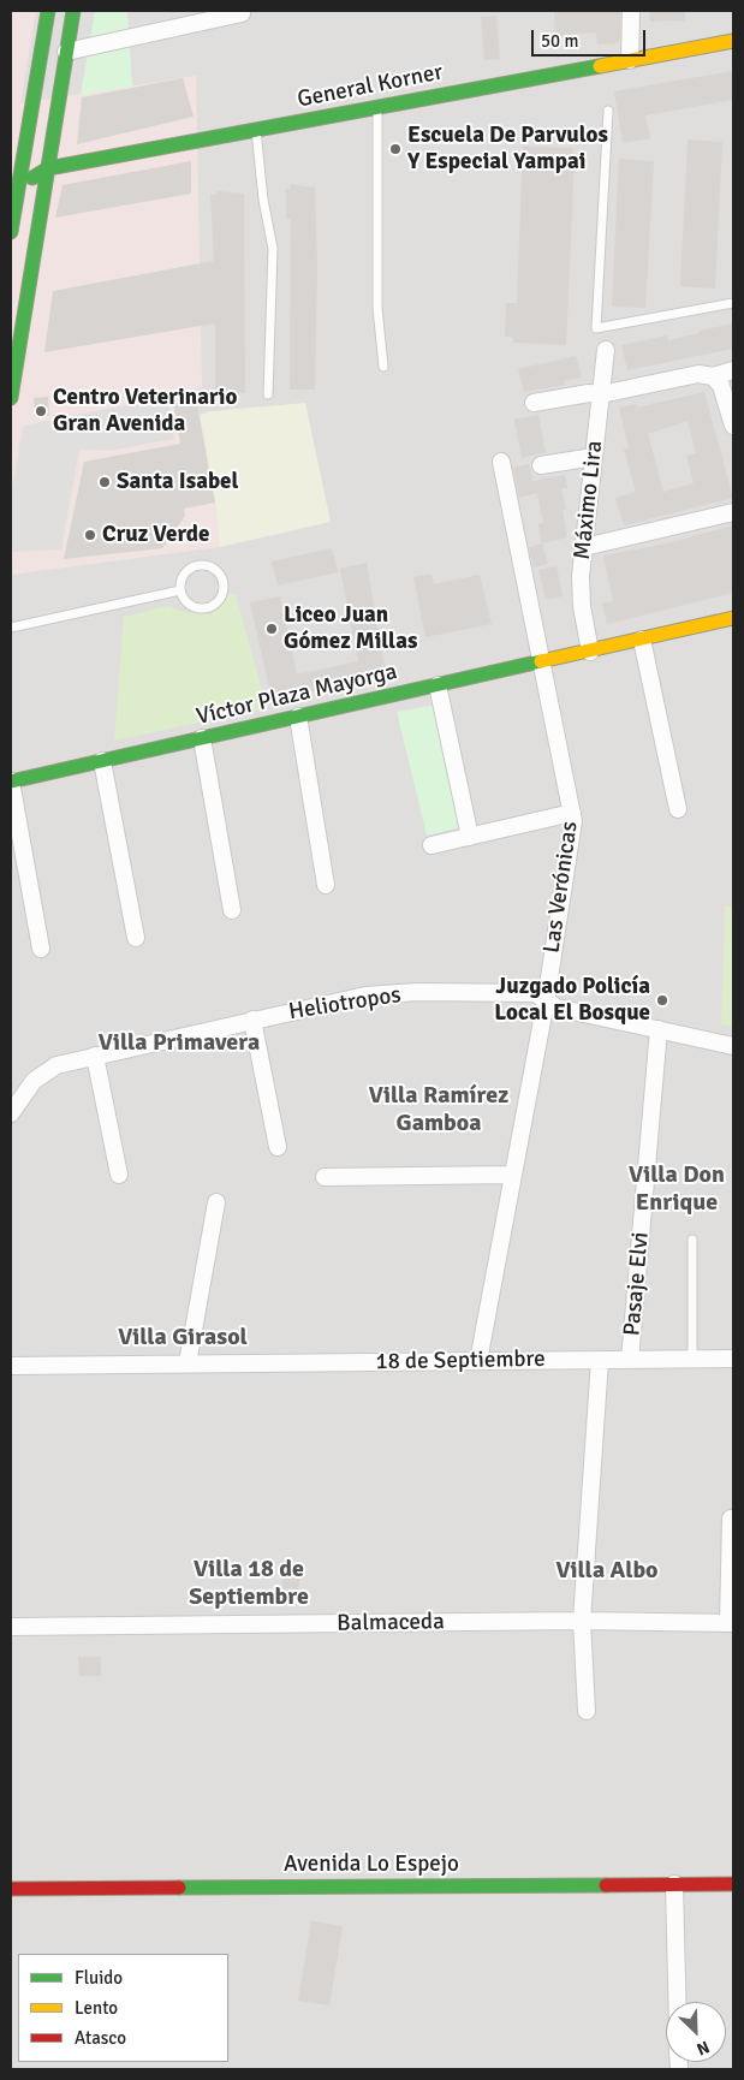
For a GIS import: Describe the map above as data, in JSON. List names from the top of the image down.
{
  "streets": {
    "street": [
      "General Korner",
      "Máximo Lira",
      "Víctor Plaza Mayorga",
      "Las Verónicas",
      "Heliotropos",
      "Pasaje Elvi",
      "18 de Septiembre",
      "Balmaceda",
      "Avenida Lo Espejo"
    ]
  },
  "crossings": [
    ["Máximo Lira", "Víctor Plaza Mayorga"],
    ["Víctor Plaza Mayorga", "Las Verónicas"],
    ["Las Verónicas", "Heliotropos"],
    ["Las Verónicas", "18 de Septiembre"],
    ["Heliotropos", "Pasaje Elvi"],
    ["Pasaje Elvi", "18 de Septiembre"]
  ],
  "districts": [
    "Villa Primavera",
    "Villa Ramírez Gamboa",
    "Villa Don Enrique",
    "Villa Girasol",
    "Villa 18 de Septiembre",
    "Villa Albo"
  ],
  "places": [
    "Escuela De Parvulos Y Especial Yampai",
    "Centro Veterinario Gran Avenida",
    "Santa Isabel",
    "Cruz Verde",
    "Liceo Juan Gómez Millas",
    "Juzgado Policía Local El Bosque"
  ],
  "legend": ["Fluido", "Lento", "Atasco"],
  "scale_bar": "50 m",
  "north": "bottom right"
}
